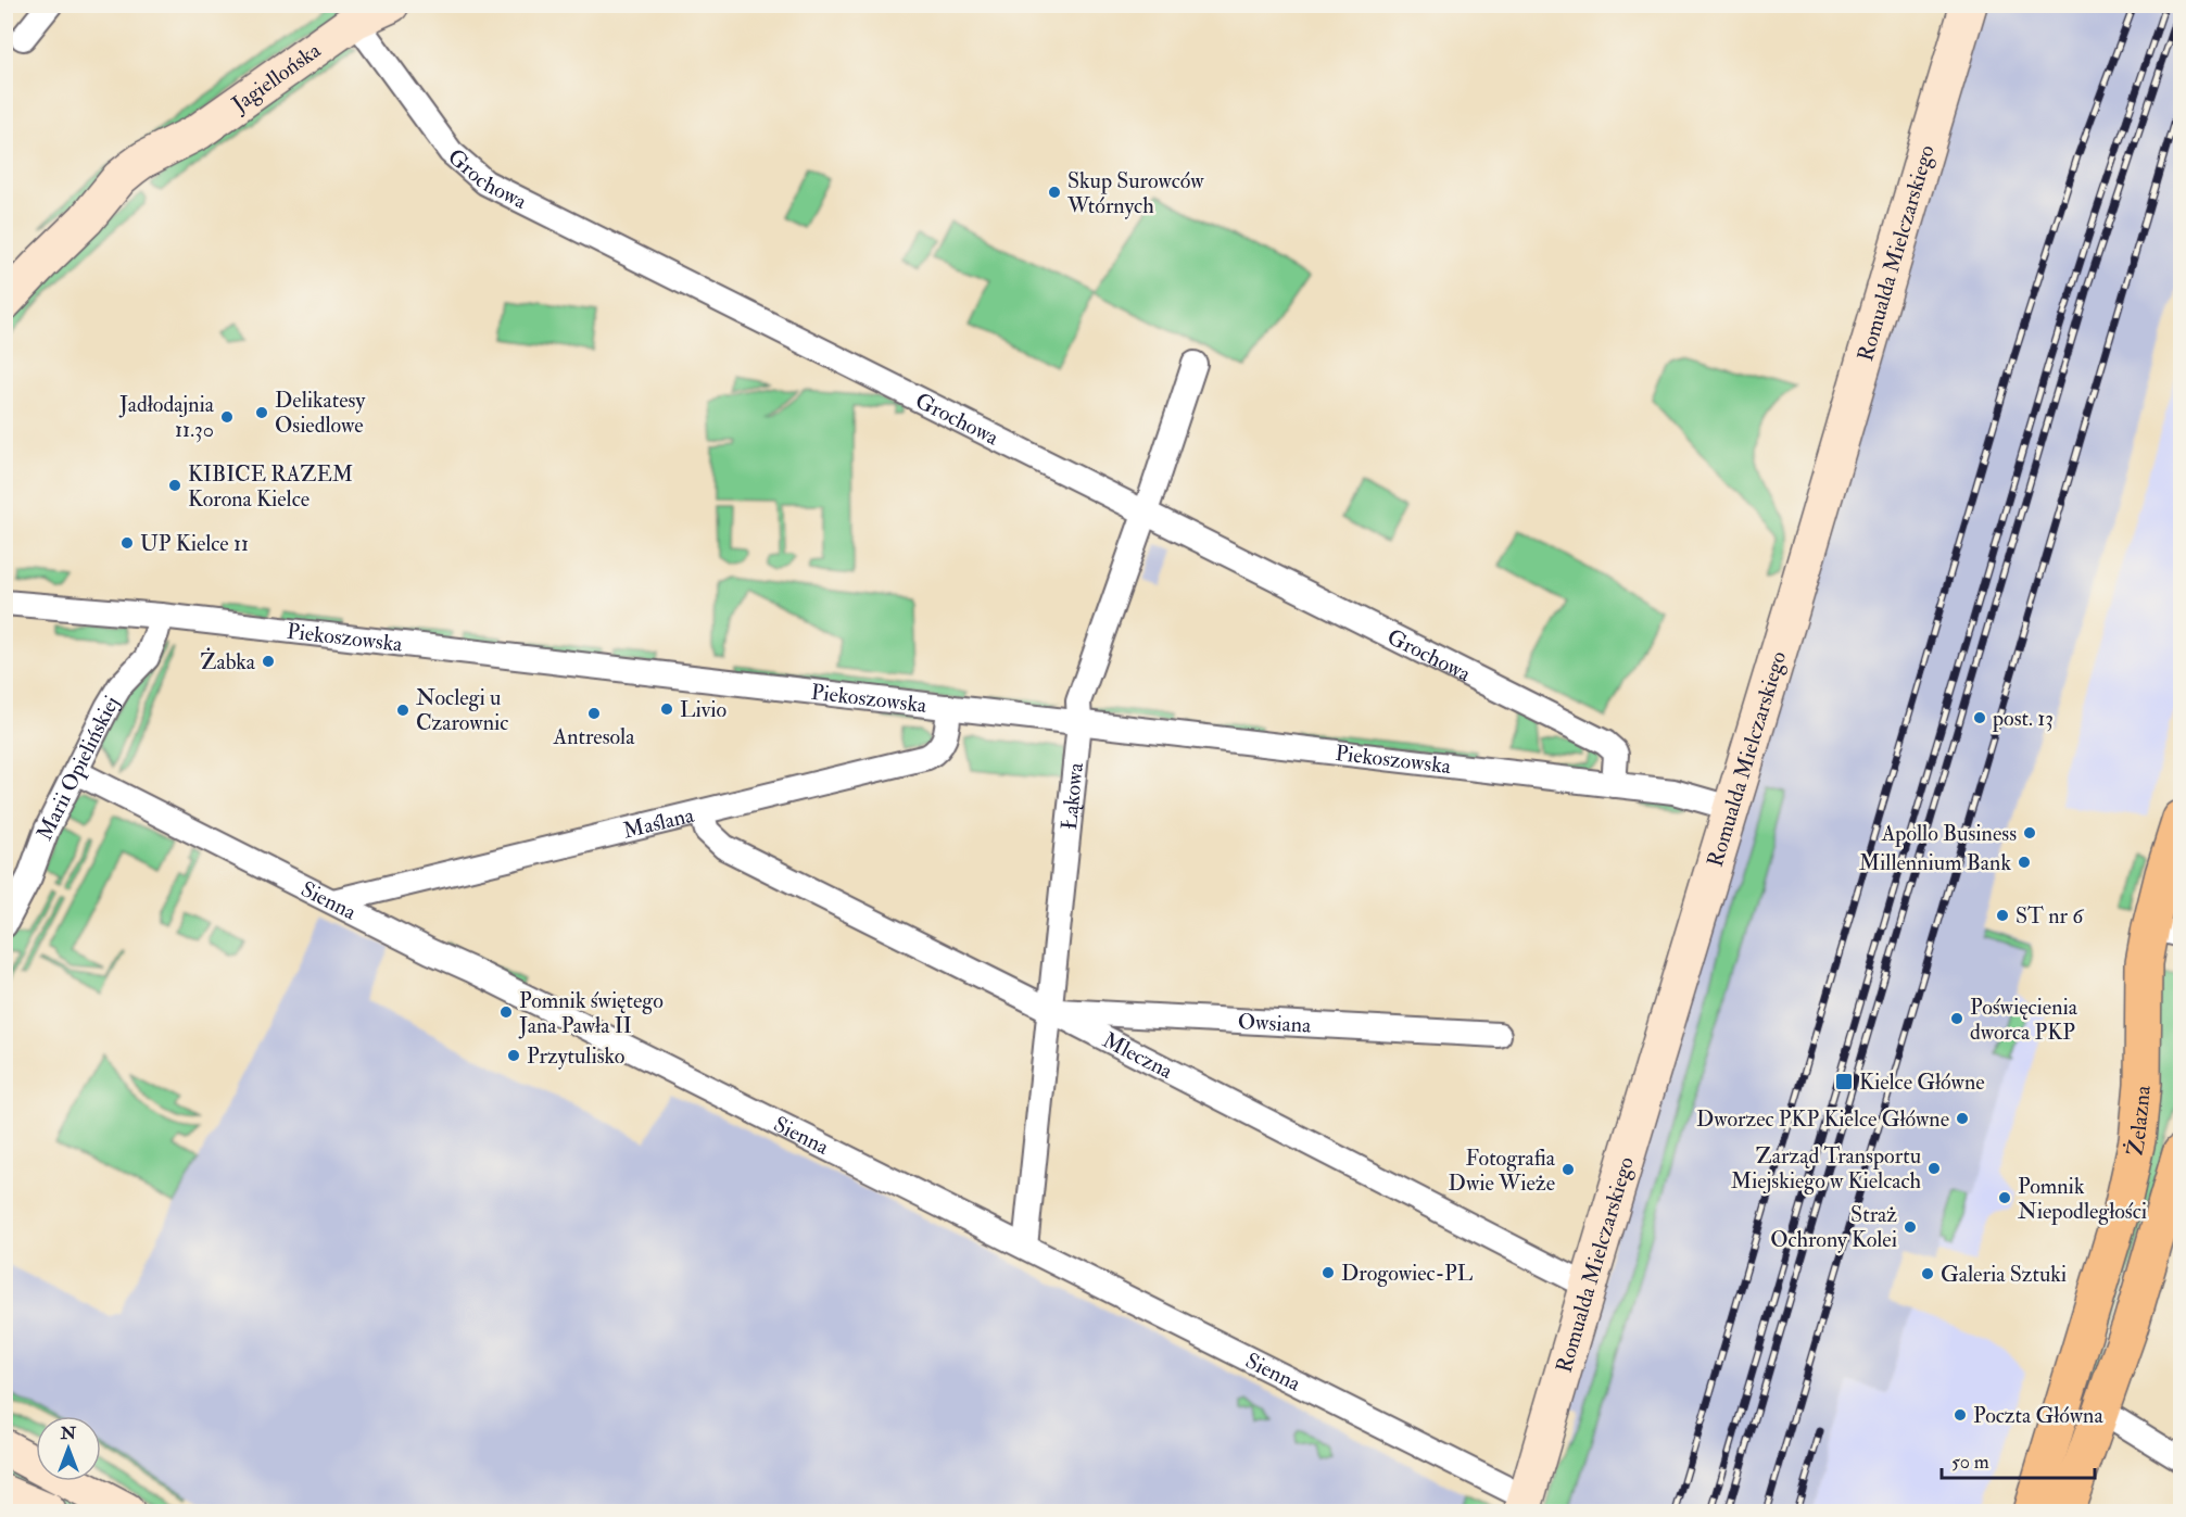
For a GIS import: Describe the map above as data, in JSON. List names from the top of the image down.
{
  "streets": {
    "main road": ["Żelazna"],
    "street": [
      "Jagiellońska",
      "Grochowa",
      "Romualda Mielczarskiego",
      "Piekoszowska",
      "Marii Opielińskiej",
      "Łąkowa",
      "Maślana",
      "Sienna",
      "Owsiana",
      "Mleczna"
    ]
  },
  "crossings": [
    ["Jagiellońska", "Grochowa"],
    ["Grochowa", "Piekoszowska"],
    ["Grochowa", "Łąkowa"],
    ["Romualda Mielczarskiego", "Piekoszowska"],
    ["Romualda Mielczarskiego", "Sienna"],
    ["Romualda Mielczarskiego", "Mleczna"],
    ["Piekoszowska", "Marii Opielińskiej"],
    ["Piekoszowska", "Łąkowa"],
    ["Piekoszowska", "Maślana"],
    ["Marii Opielińskiej", "Sienna"],
    ["Łąkowa", "Sienna"],
    ["Łąkowa", "Owsiana"],
    ["Łąkowa", "Mleczna"],
    ["Maślana", "Sienna"],
    ["Maślana", "Mleczna"],
    ["Owsiana", "Mleczna"]
  ],
  "places": {
    "other": [
      "Skup Surowców Wtórnych",
      "Delikatesy Osiedlowe",
      "Jadłodajnia 11.30",
      "KIBICE RAZEM Korona Kielce",
      "UP Kielce 11",
      "Żabka",
      "Livio",
      "Noclegi u Czarownic",
      "Antresola",
      "post. 13",
      "Apollo Business",
      "Millennium Bank",
      "ST nr 6",
      "Pomnik świętego Jana Pawła II",
      "Poświęcienia dworca PKP",
      "Przytulisko",
      "Dworzec PKP Kielce Główne",
      "Zarząd Transportu Miejskiego w Kielcach",
      "Fotografia Dwie Wieże",
      "Pomnik Niepodległości",
      "Straż Ochrony Kolei",
      "Drogowiec-PL",
      "Galeria Sztuki",
      "Poczta Główna"
    ],
    "transit": ["Kielce Główne"]
  },
  "scale_bar": "50 m",
  "north": "top"
}
